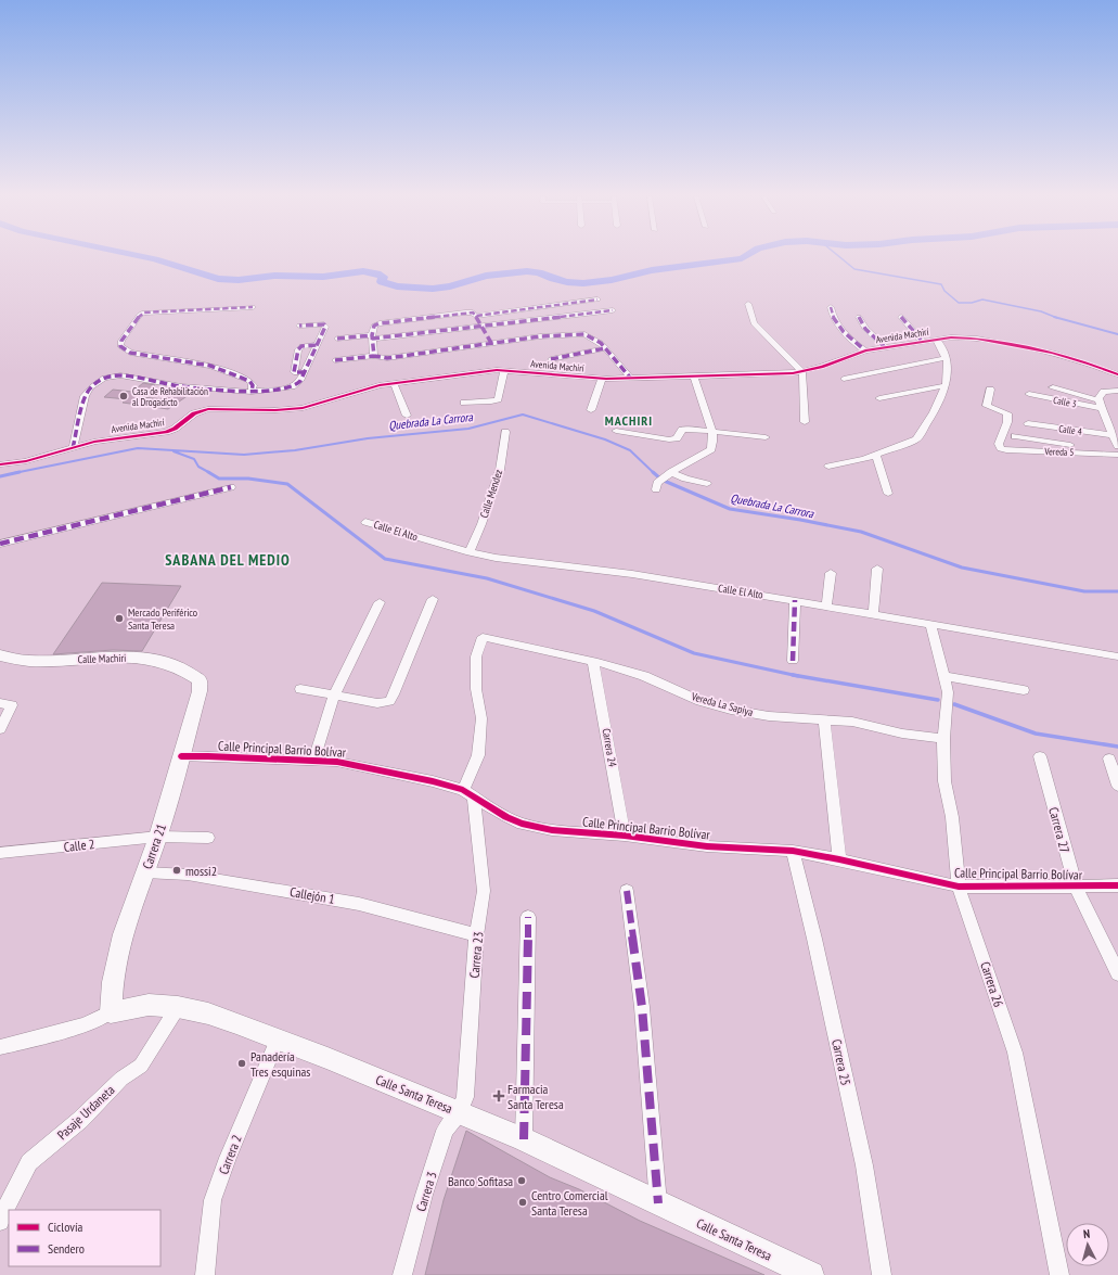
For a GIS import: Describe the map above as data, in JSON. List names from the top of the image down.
{
  "streets": {
    "street": [
      "Avenida Machirí",
      "Calle 3",
      "Calle 4",
      "Vereda 5",
      "Calle Mendez",
      "Calle El Alto",
      "Calle Machiri",
      "Vereda La Sapiya",
      "Carrera 24",
      "Calle Principal Barrio Bolívar",
      "Carrera 27",
      "Calle 2",
      "Carrera 21",
      "Callejón 1",
      "Carrera 23",
      "Carrera 26",
      "Carrera 25",
      "Calle Santa Teresa",
      "Pasaje Urdaneta",
      "Carrera 2",
      "Carrera 3"
    ]
  },
  "crossings": [
    ["Calle Mendez", "Calle El Alto"],
    ["Calle Machiri", "Carrera 21"],
    ["Vereda La Sapiya", "Carrera 24"],
    ["Vereda La Sapiya", "Carrera 23"],
    ["Vereda La Sapiya", "Carrera 26"],
    ["Carrera 24", "Calle Principal Barrio Bolívar"],
    ["Calle Principal Barrio Bolívar", "Carrera 27"],
    ["Calle Principal Barrio Bolívar", "Carrera 21"],
    ["Calle Principal Barrio Bolívar", "Carrera 23"],
    ["Calle Principal Barrio Bolívar", "Carrera 26"],
    ["Calle Principal Barrio Bolívar", "Carrera 25"],
    ["Calle 2", "Carrera 21"],
    ["Carrera 21", "Callejón 1"],
    ["Carrera 21", "Calle Santa Teresa"],
    ["Callejón 1", "Carrera 23"],
    ["Carrera 23", "Calle Santa Teresa"],
    ["Carrera 23", "Carrera 3"],
    ["Calle Santa Teresa", "Pasaje Urdaneta"],
    ["Calle Santa Teresa", "Carrera 2"],
    ["Calle Santa Teresa", "Carrera 3"]
  ],
  "districts": ["MACHIRI", "SABANA DEL MEDIO"],
  "water": ["Quebrada La Carrora"],
  "places": {
    "other": [
      "Casa de Rehabilitación al Drogadicto",
      "Mercado Periférico Santa Teresa",
      "mossi2",
      "Panadería Tres esquinas",
      "Banco Sofitasa",
      "Centro Comercial Santa Teresa"
    ],
    "health": ["Farmacia Santa Teresa"]
  },
  "legend": ["Ciclovía", "Sendero"],
  "north": "top"
}
